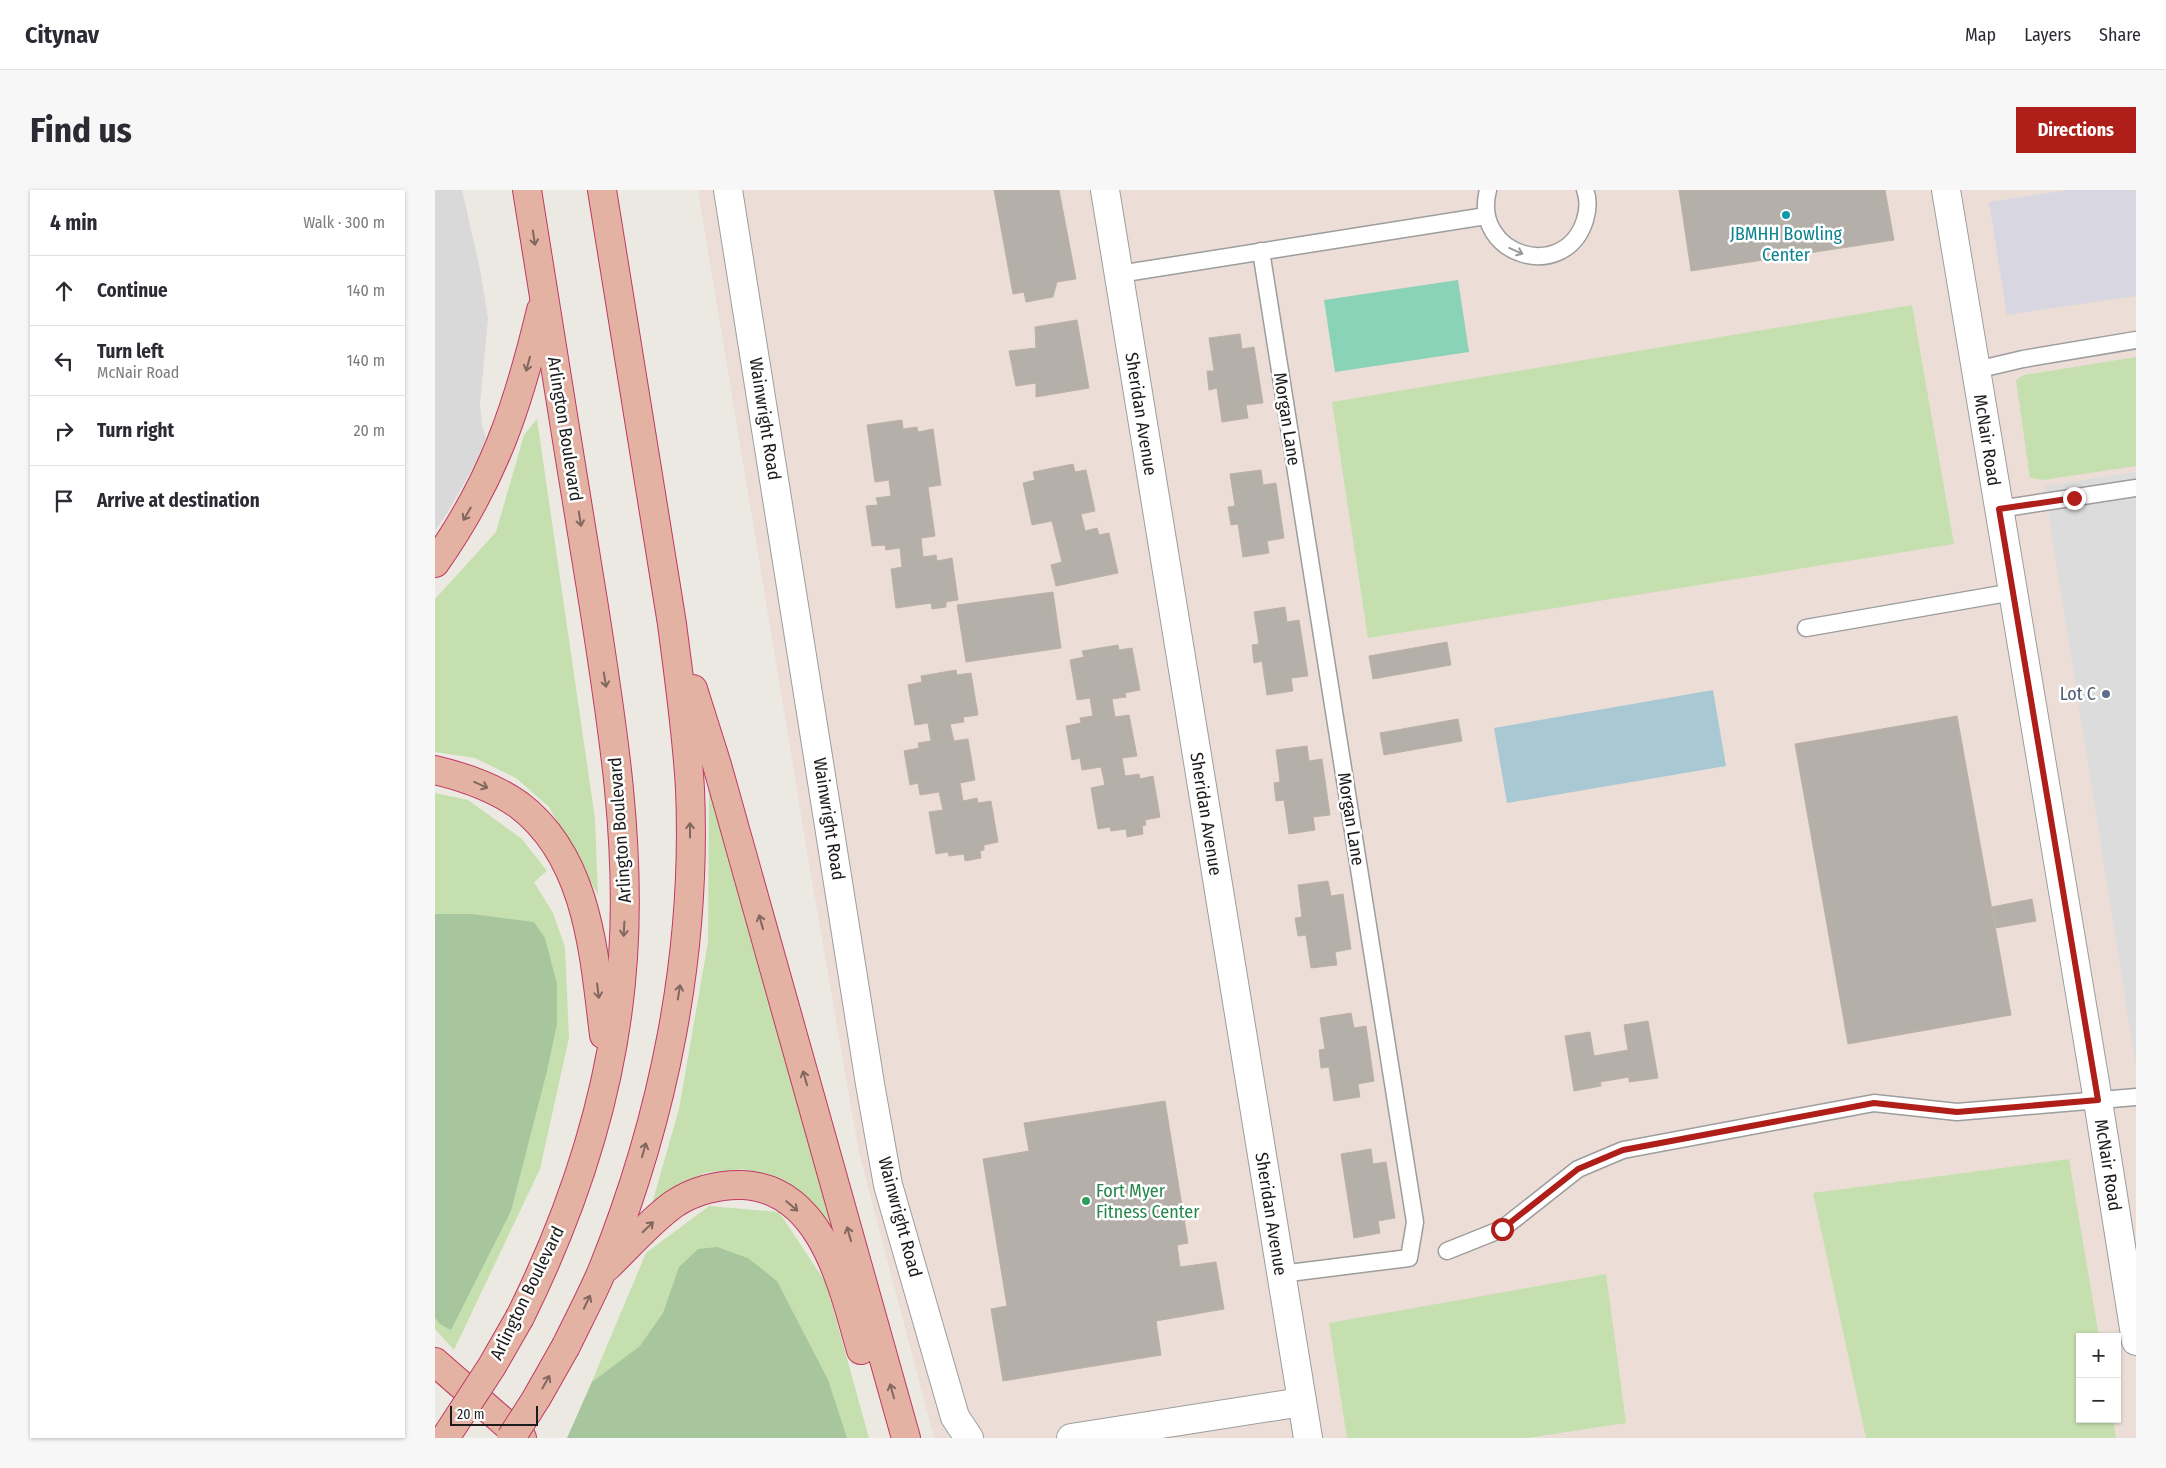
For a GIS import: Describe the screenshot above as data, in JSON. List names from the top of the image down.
{
  "streets": {
    "highway": ["Arlington Boulevard"],
    "street": ["Sheridan Avenue", "Wainwright Road", "McNair Road"],
    "lane": ["Morgan Lane"]
  },
  "crossings": [
    ["Sheridan Avenue", "Morgan Lane"]
  ],
  "places": ["JBMHH Bowling Center", "Lot C", "Fort Myer Fitness Center"],
  "scale_bar": "20 m",
  "page": {
    "header": "Citynav",
    "nav": ["Map", "Layers", "Share"],
    "buttons": "Directions",
    "title": "Find us",
    "heading": ["4 min", "Walk · 300 m"],
    "list": [
      ["Continue", "140 m"],
      ["Turn left", "McNair Road", "140 m"],
      ["Turn right", "20 m"],
      "Arrive at destination"
    ],
    "map_buttons": ["+", "−"],
    "scale": "20 m"
  }
}
